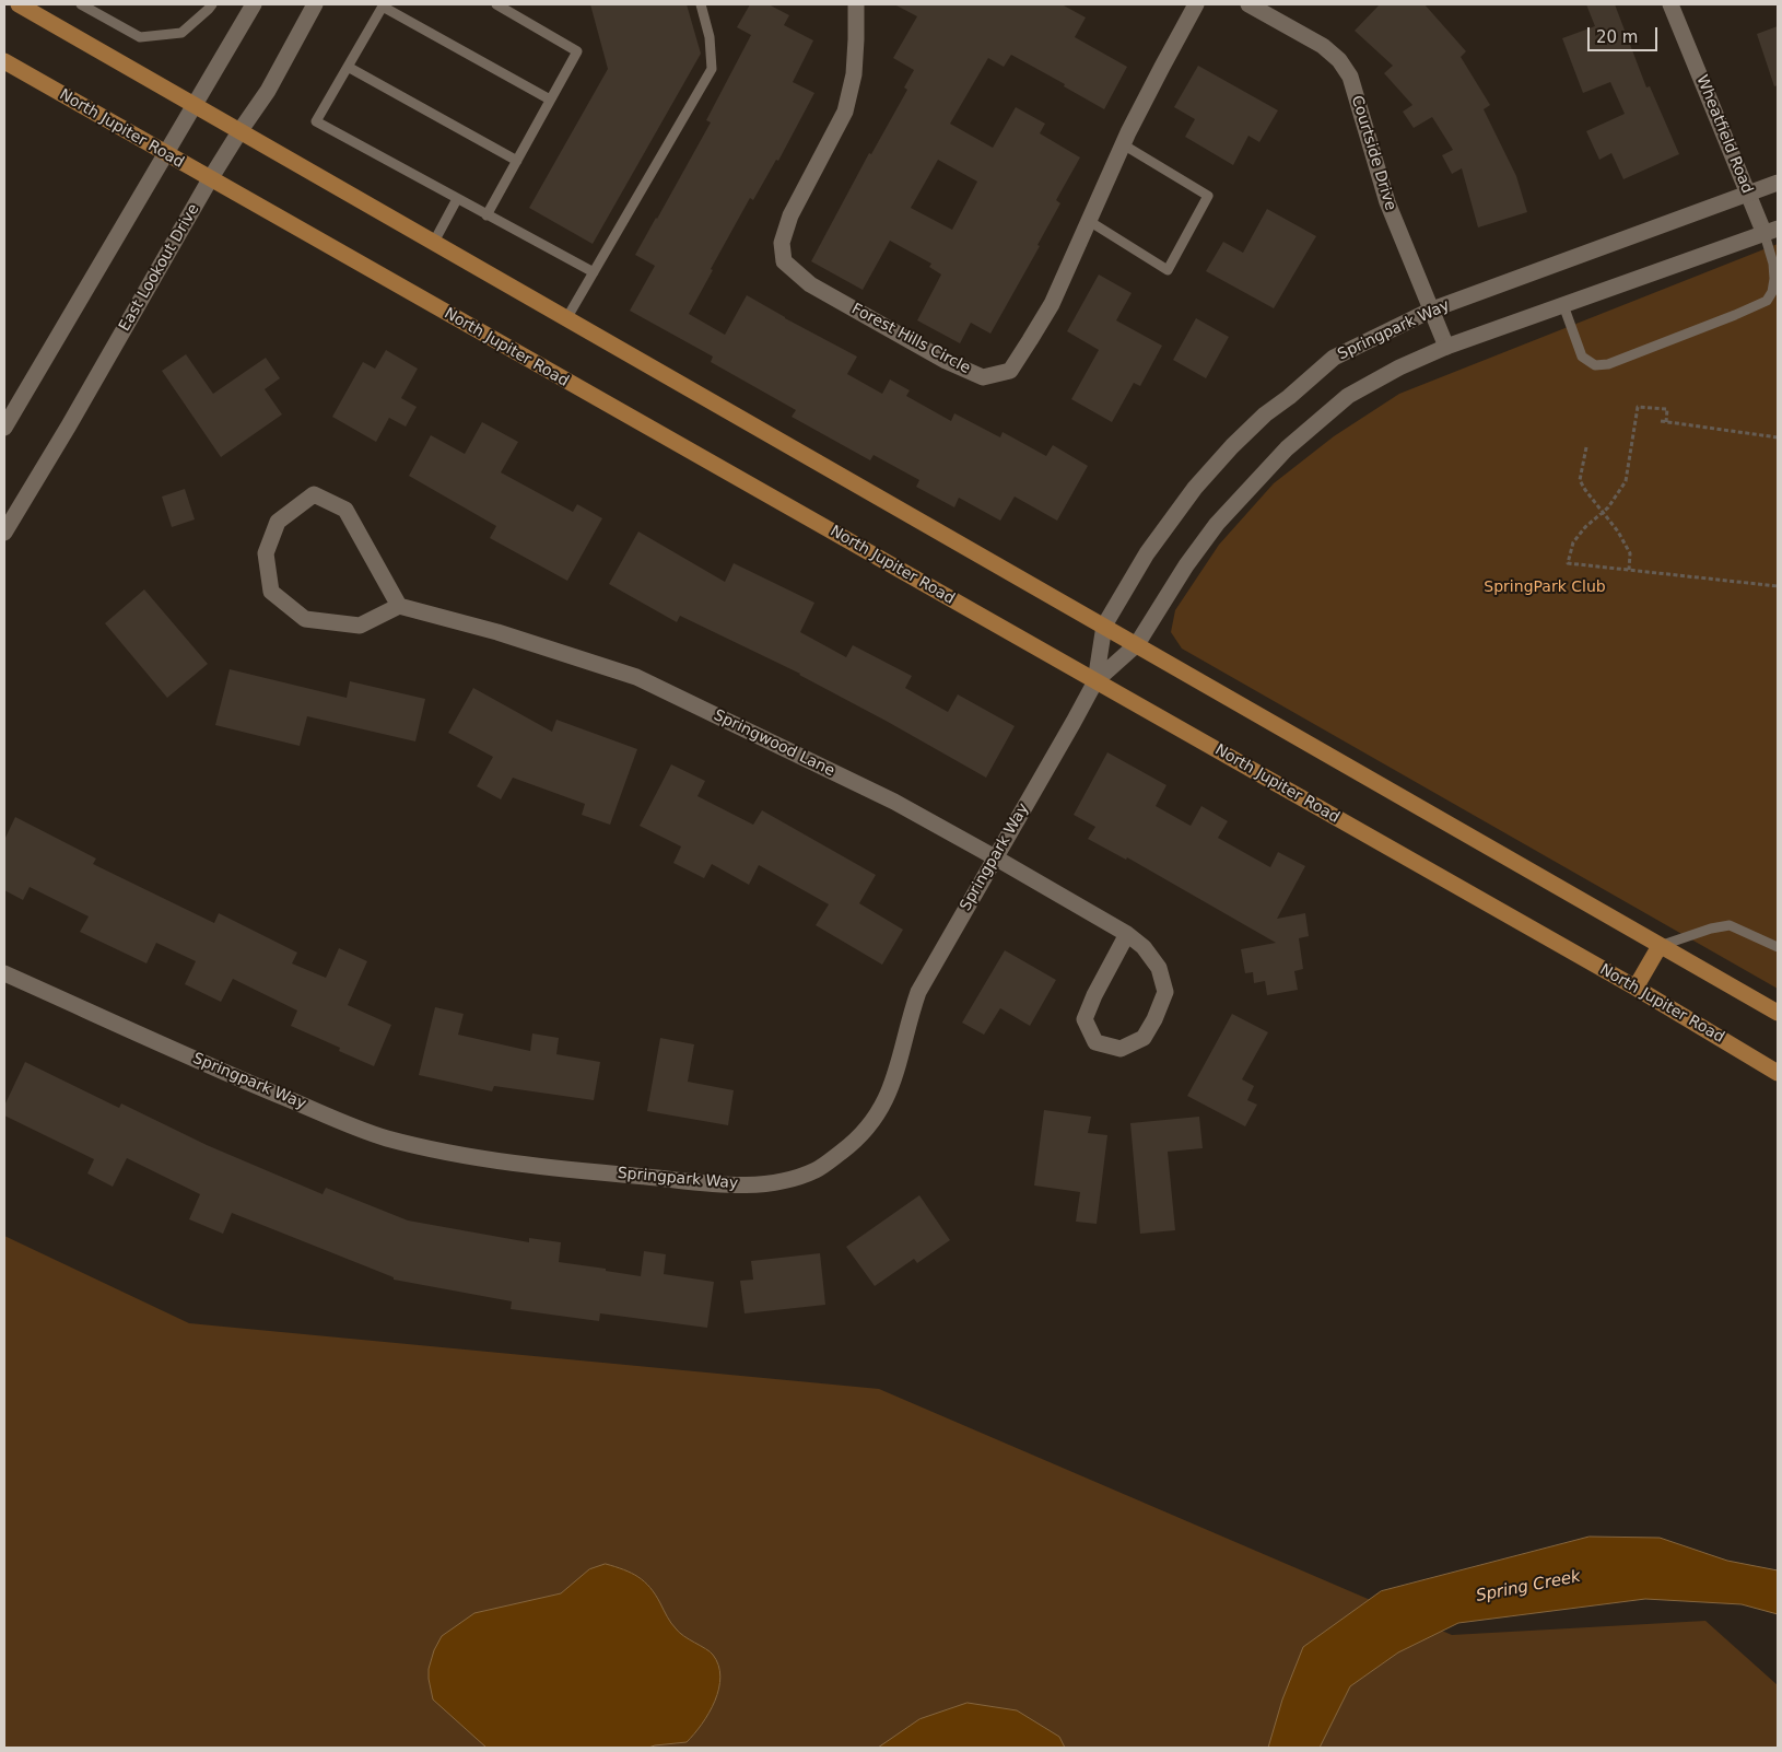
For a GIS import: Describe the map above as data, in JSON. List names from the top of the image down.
{
  "streets": {
    "main road": ["North Jupiter Road"],
    "street": [
      "Wheatfield Road",
      "Courtside Drive",
      "East Lookout Drive",
      "Springpark Way",
      "Forest Hills Circle",
      "Springwood Lane"
    ]
  },
  "crossings": [
    ["North Jupiter Road", "East Lookout Drive"],
    ["North Jupiter Road", "Springpark Way"],
    ["Wheatfield Road", "Springpark Way"],
    ["Courtside Drive", "Springpark Way"],
    ["Springpark Way", "Springwood Lane"]
  ],
  "water": ["Spring Creek"],
  "parks": ["SpringPark Club"],
  "scale_bar": "20 m"
}
